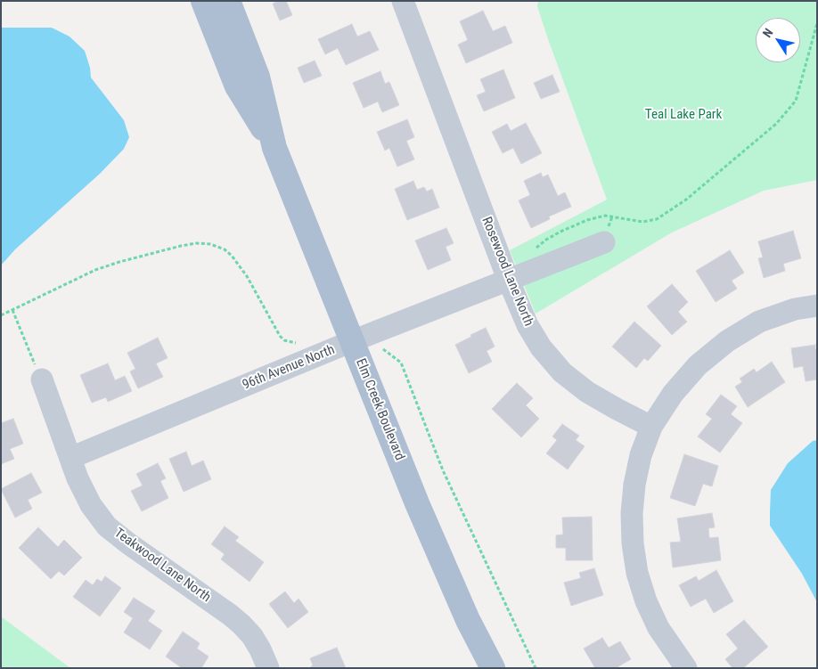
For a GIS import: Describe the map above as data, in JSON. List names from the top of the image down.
{
  "streets": {
    "main road": ["Elm Creek Boulevard"],
    "street": ["Rosewood Lane North", "96th Avenue North", "Teakwood Lane North"]
  },
  "crossings": [
    ["Rosewood Lane North", "96th Avenue North"],
    ["96th Avenue North", "Elm Creek Boulevard"],
    ["96th Avenue North", "Teakwood Lane North"]
  ],
  "parks": ["Teal Lake Park"],
  "north": "top left"
}
